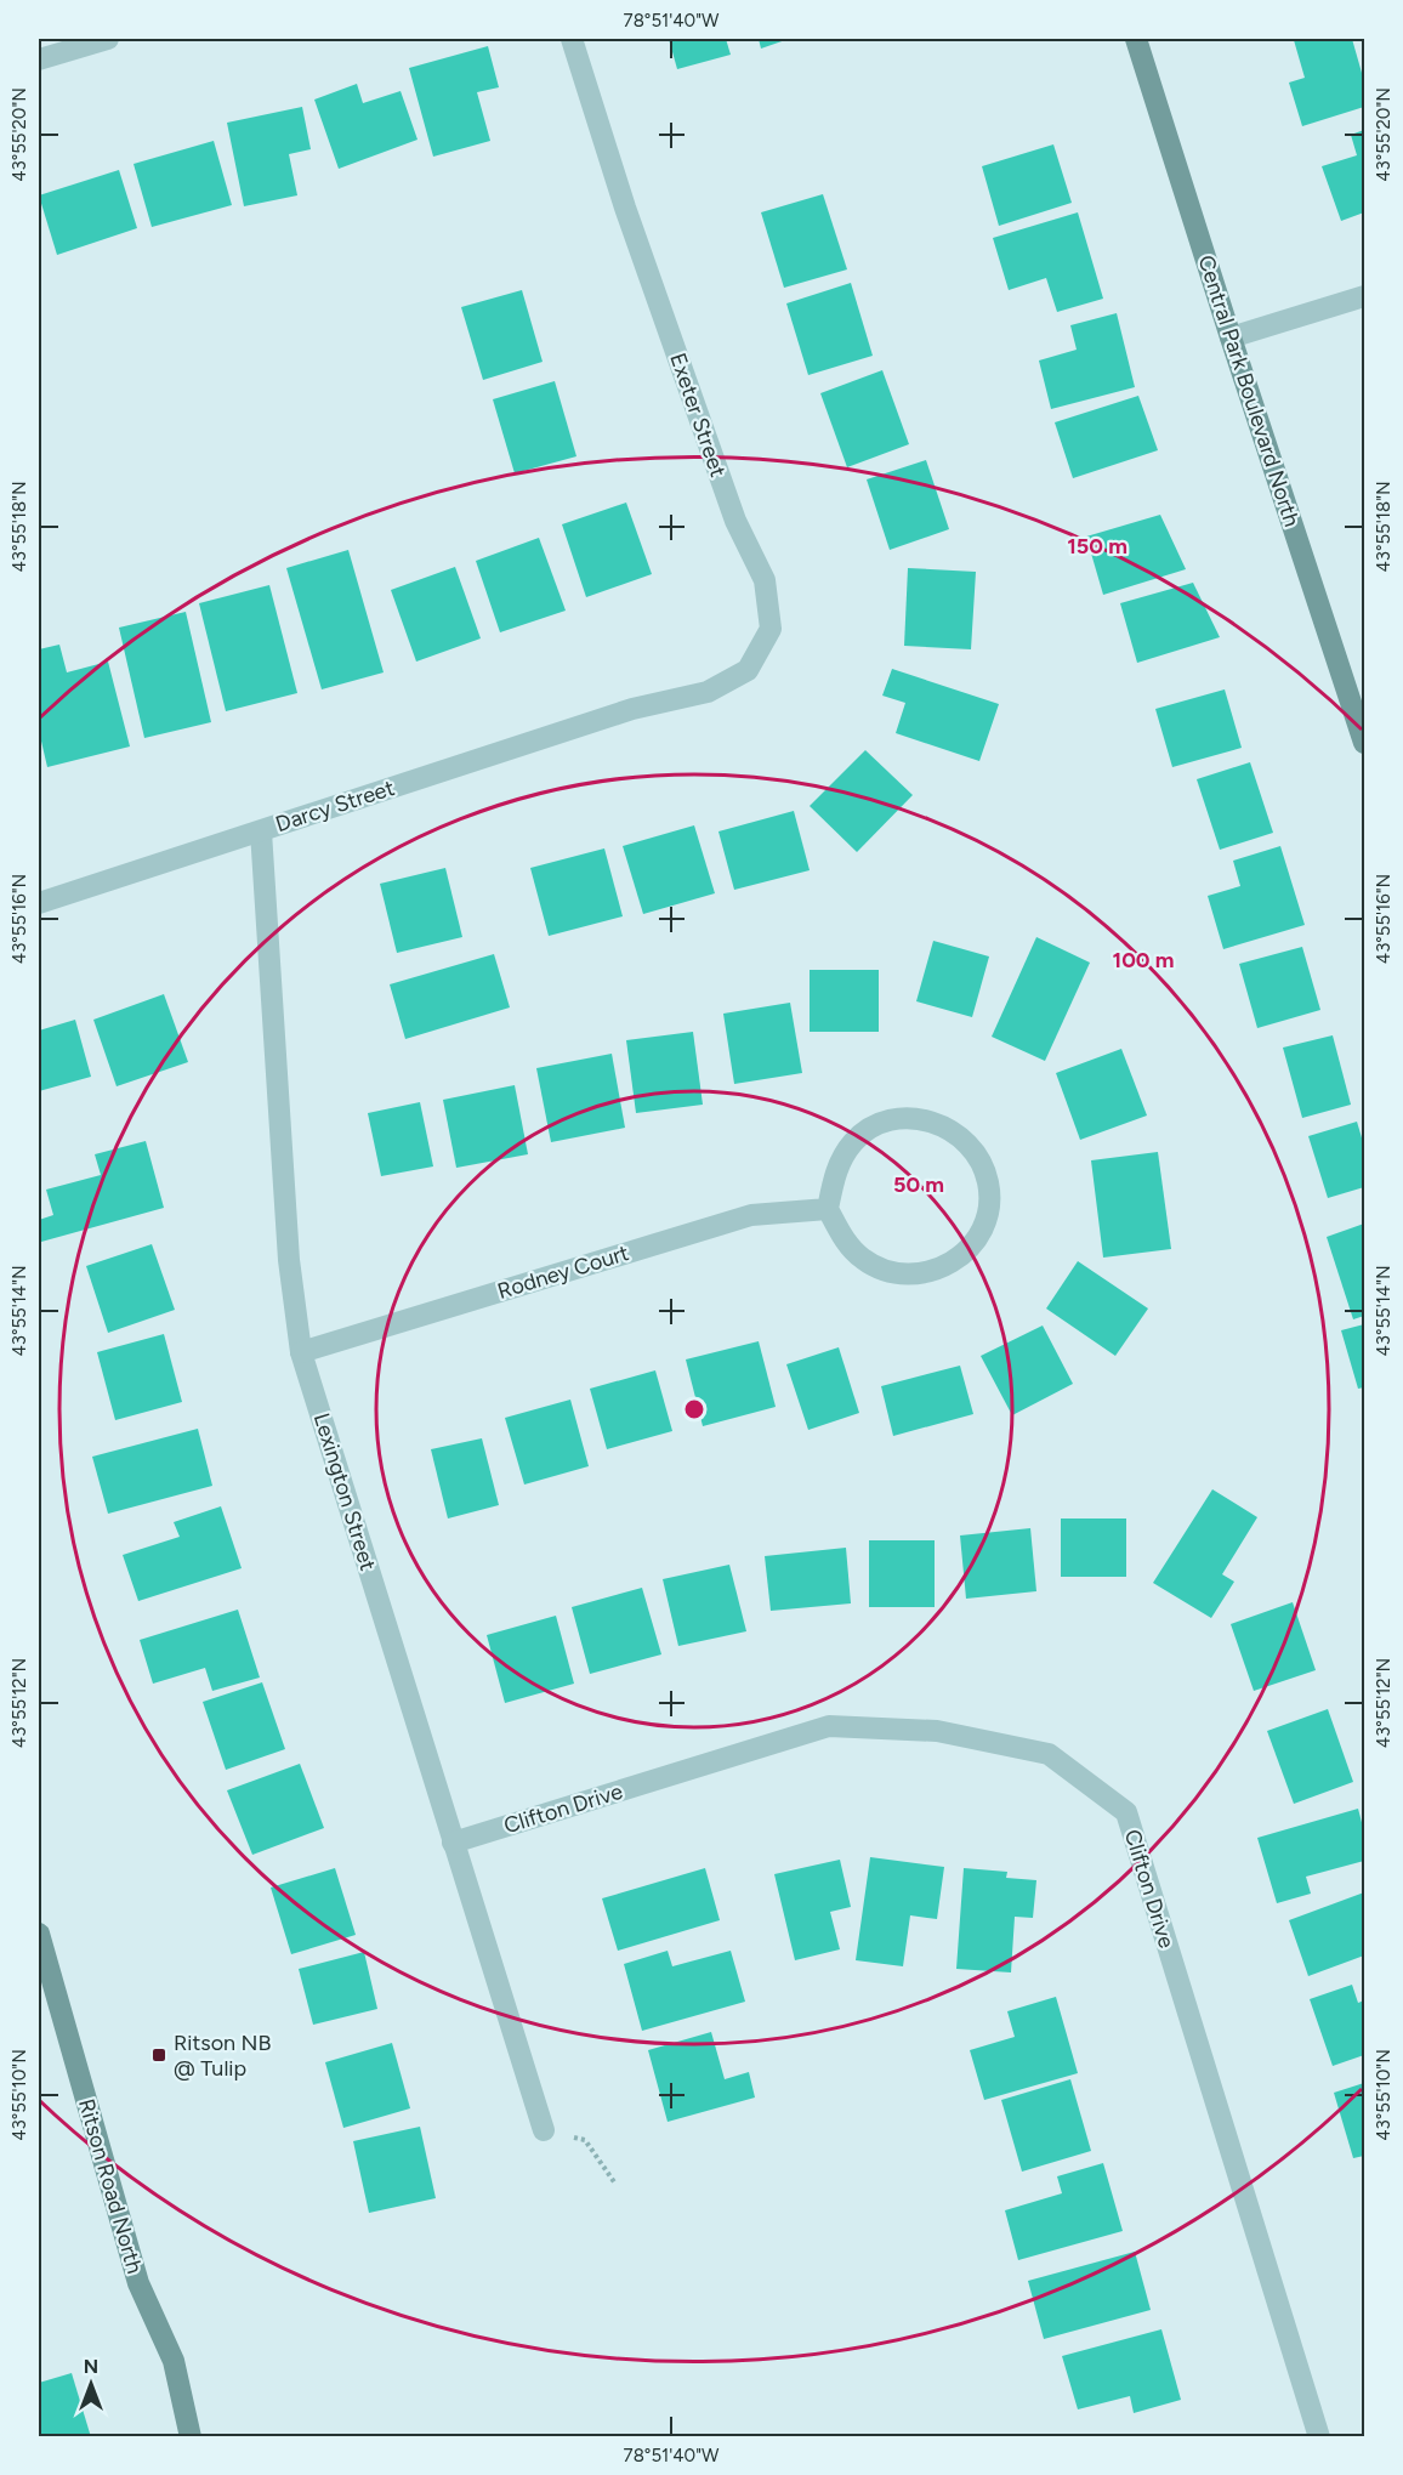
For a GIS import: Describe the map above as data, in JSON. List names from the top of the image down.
{
  "streets": {
    "street": [
      "Central Park Boulevard North",
      "Exeter Street",
      "Darcy Street",
      "Rodney Court",
      "Lexington Street",
      "Clifton Drive",
      "Ritson Road North"
    ]
  },
  "crossings": [
    ["Exeter Street", "Darcy Street"],
    ["Darcy Street", "Lexington Street"],
    ["Rodney Court", "Lexington Street"],
    ["Lexington Street", "Clifton Drive"]
  ],
  "places": {
    "transit": ["Ritson NB @ Tulip"]
  },
  "north": "top",
  "coordinates": [
    "78°51'40\"W",
    "43°55'20\"N",
    "43°55'18\"N",
    "43°55'16\"N",
    "43°55'14\"N",
    "43°55'12\"N",
    "43°55'10\"N"
  ],
  "rings": ["150 m", "100 m", "50 m"]
}
